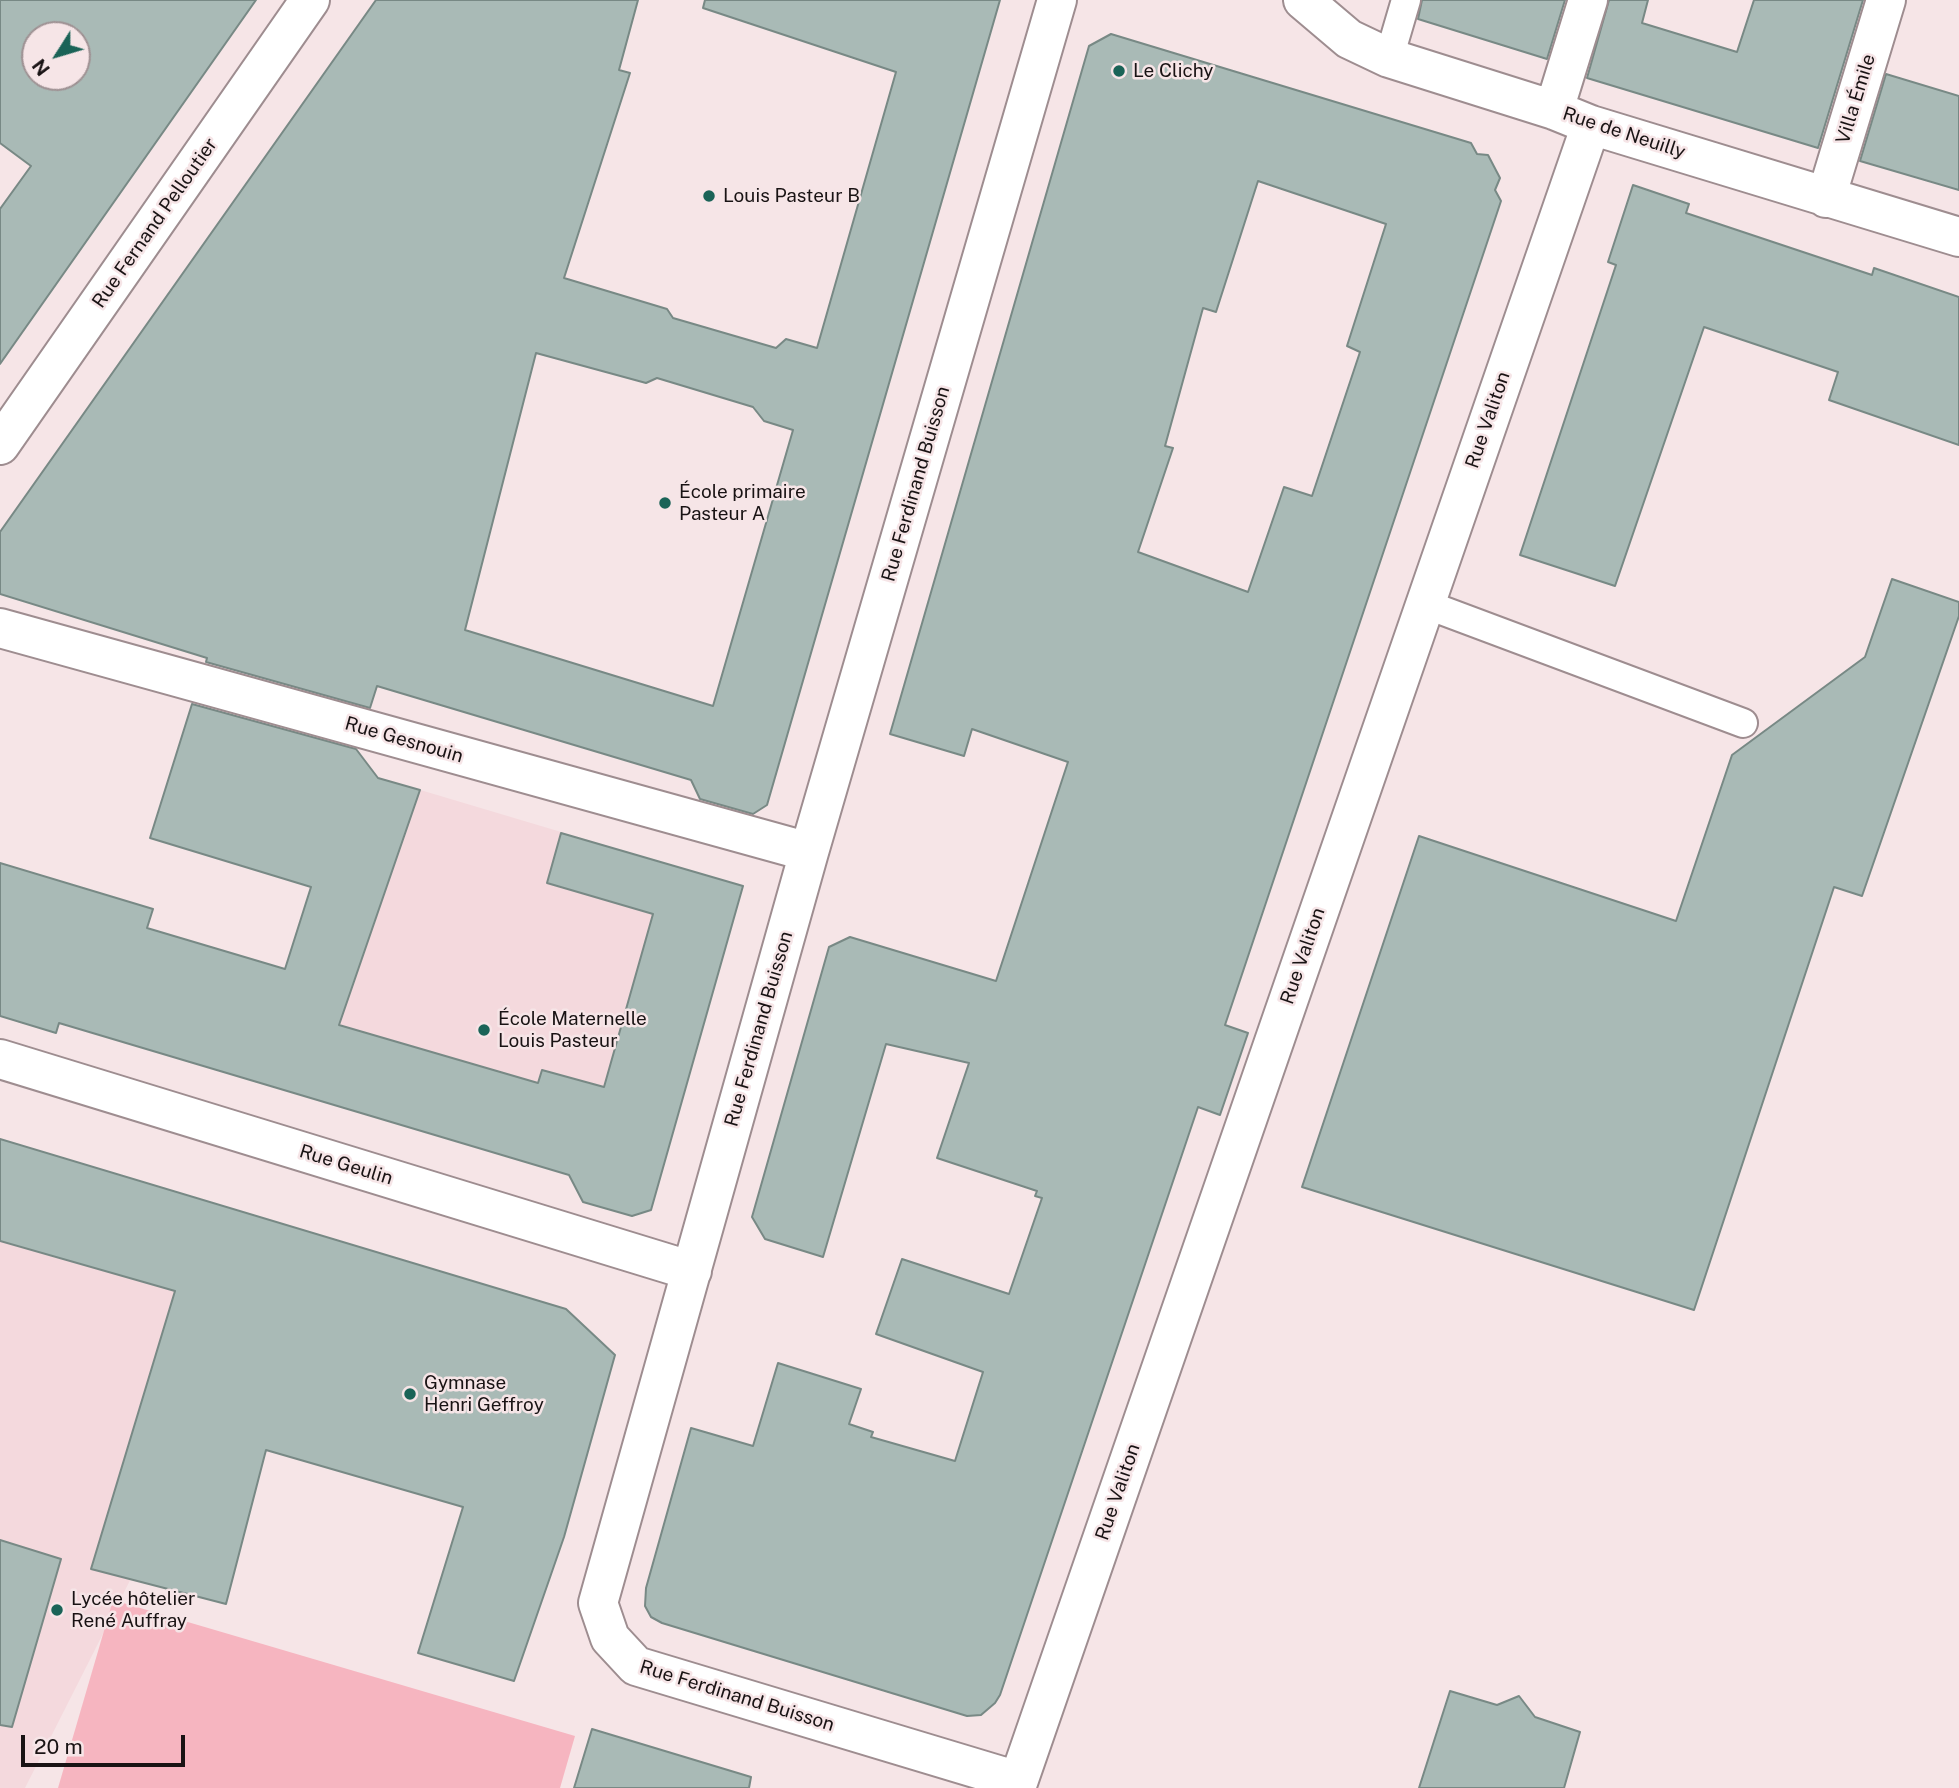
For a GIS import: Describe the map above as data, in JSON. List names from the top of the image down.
{
  "streets": {
    "street": [
      "Villa Émile",
      "Rue de Neuilly",
      "Rue Fernand Pelloutier",
      "Rue Valiton",
      "Rue Ferdinand Buisson",
      "Rue Gesnouin",
      "Rue Geulin"
    ]
  },
  "crossings": [
    ["Villa Émile", "Rue de Neuilly"],
    ["Rue de Neuilly", "Rue Valiton"],
    ["Rue Valiton", "Rue Ferdinand Buisson"],
    ["Rue Ferdinand Buisson", "Rue Gesnouin"],
    ["Rue Ferdinand Buisson", "Rue Geulin"]
  ],
  "places": [
    "Le Clichy",
    "Louis Pasteur B",
    "École primaire Pasteur A",
    "École Maternelle Louis Pasteur",
    "Gymnase Henri Geffroy",
    "Lycée hôtelier René Auffray"
  ],
  "scale_bar": "20 m",
  "north": "bottom left"
}
